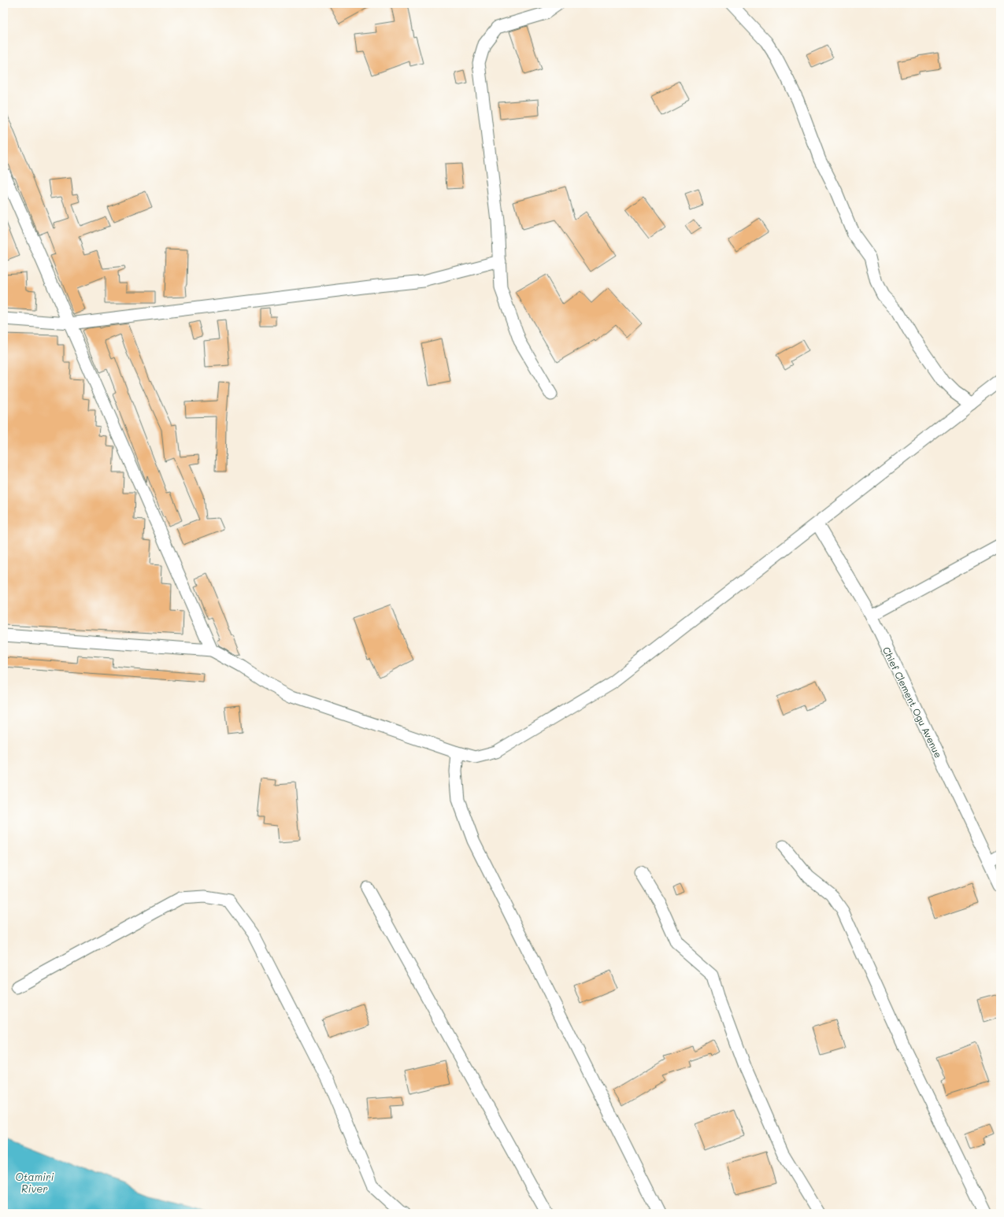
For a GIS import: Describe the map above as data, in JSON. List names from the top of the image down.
{
  "streets": {
    "street": ["Chief Clement Ogu Avenue"]
  },
  "water": ["Otamiri River"]
}
